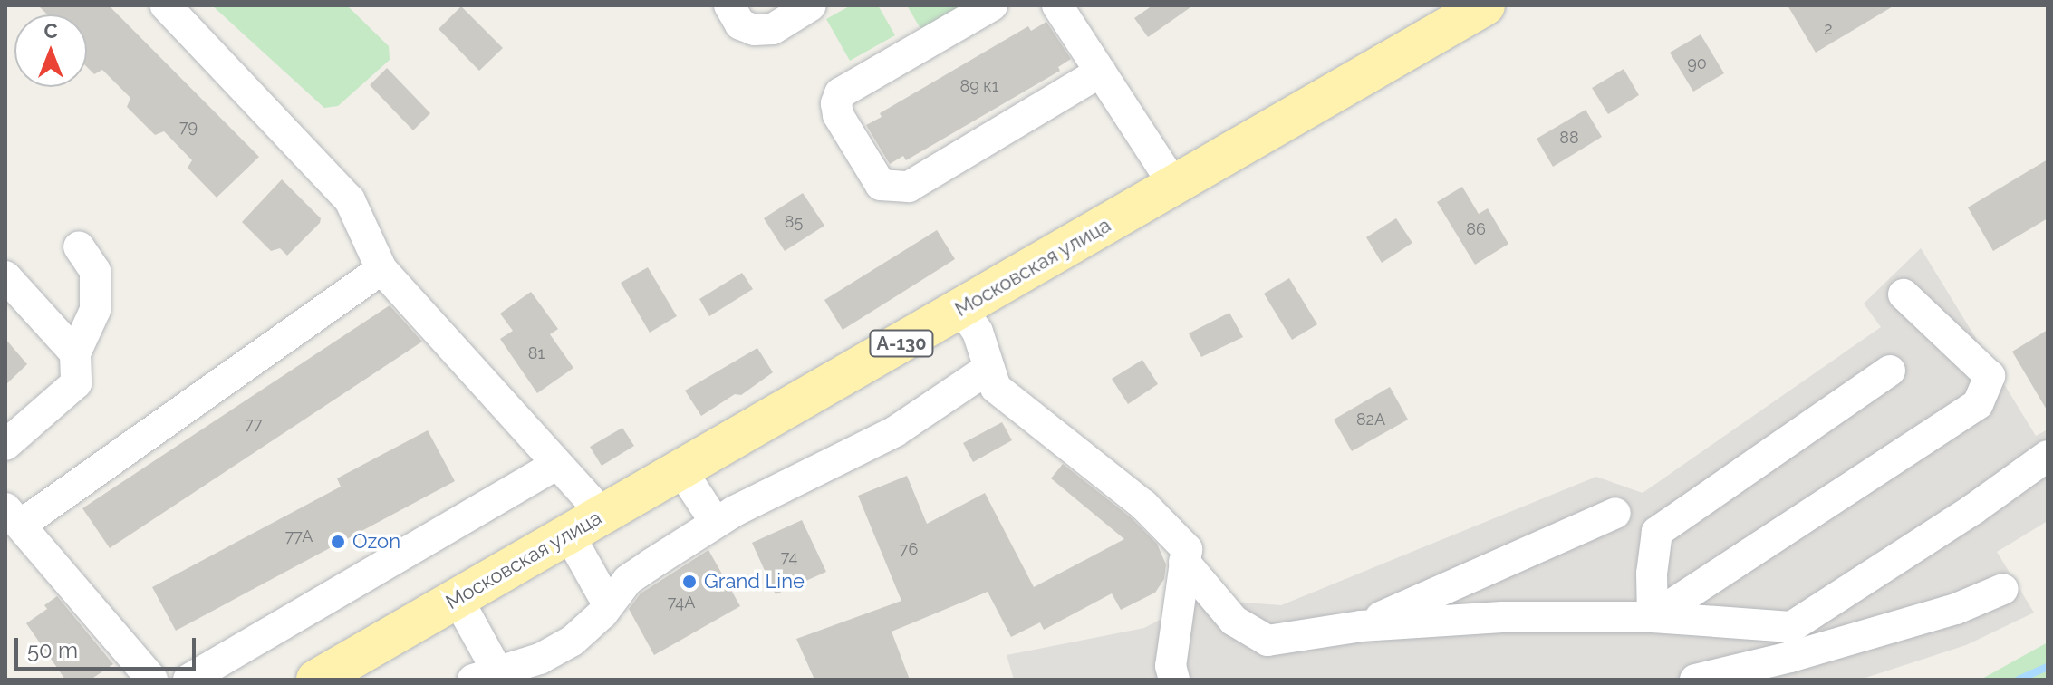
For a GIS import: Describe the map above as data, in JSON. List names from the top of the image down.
{
  "streets": {
    "main road": ["Московская улица", "А-130"]
  },
  "places": ["Ozon", "Grand Line"],
  "house_numbers": [
    "2",
    "90",
    "89 к1",
    "79",
    "88",
    "85",
    "86",
    "81",
    "82А",
    "77",
    "77А",
    "76",
    "74",
    "74А"
  ],
  "scale_bar": "50 m",
  "north": "top"
}
